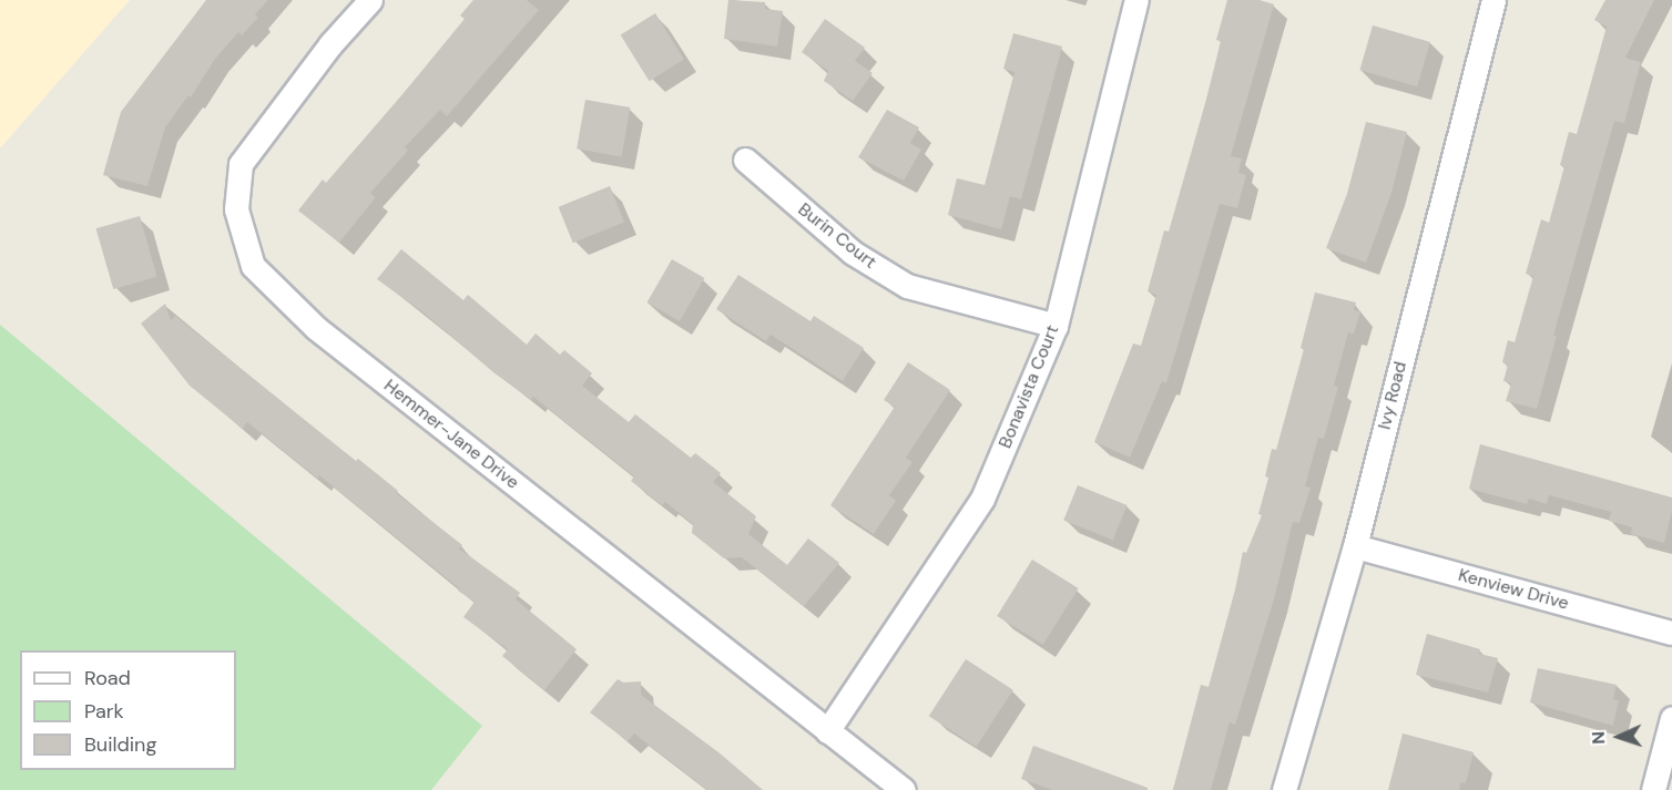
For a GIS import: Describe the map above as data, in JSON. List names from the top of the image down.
{
  "streets": {
    "street": [
      "Burin Court",
      "Bonavista Court",
      "Ivy Road",
      "Hemmer-Jane Drive",
      "Kenview Drive"
    ]
  },
  "crossings": [
    ["Burin Court", "Bonavista Court"],
    ["Bonavista Court", "Hemmer-Jane Drive"],
    ["Ivy Road", "Kenview Drive"]
  ],
  "legend": ["Road", "Park", "Building"],
  "north": "left"
}
